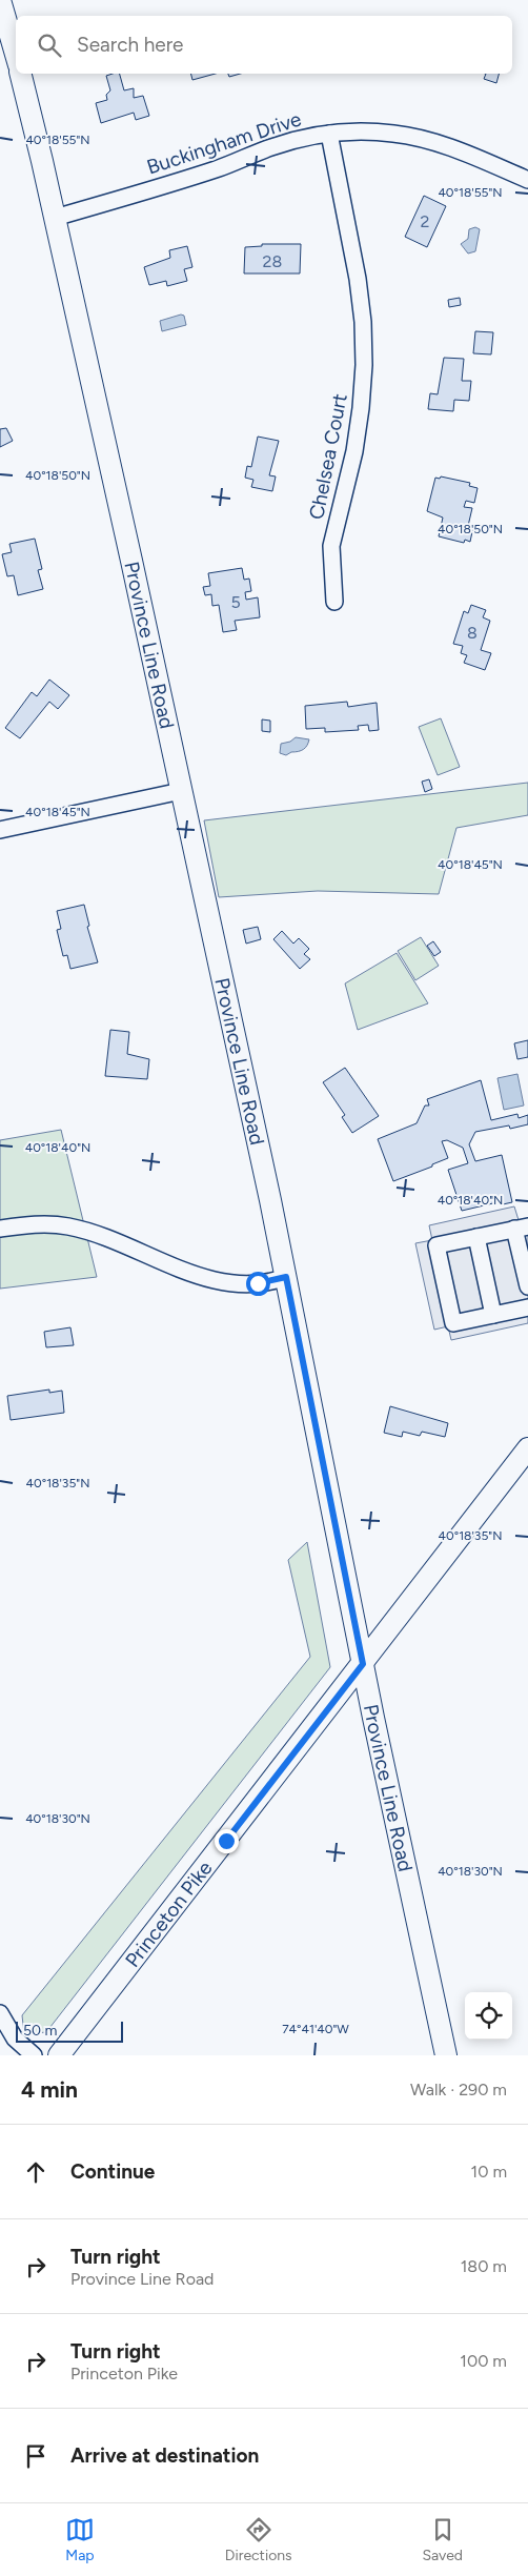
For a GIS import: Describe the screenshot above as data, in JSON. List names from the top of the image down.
{
  "streets": {
    "main road": ["Province Line Road", "Princeton Pike"],
    "street": ["Buckingham Drive", "Chelsea Court"]
  },
  "crossings": [
    ["Buckingham Drive", "Chelsea Court"],
    ["Buckingham Drive", "Province Line Road"],
    ["Province Line Road", "Princeton Pike"]
  ],
  "house_numbers": [
    "2",
    "28",
    "5",
    "8"
  ],
  "scale_bar": "50 m",
  "page": {
    "search": "Search here",
    "scale": "50 m",
    "heading": ["4 min", "Walk · 290 m"],
    "list": [
      ["Continue", "10 m"],
      ["Turn right", "Province Line Road", "180 m"],
      ["Turn right", "Princeton Pike", "100 m"],
      "Arrive at destination"
    ],
    "nav": ["Map", "Directions", "Saved"]
  },
  "coordinates": [
    "40°18'55\"N",
    "40°18'50\"N",
    "40°18'45\"N",
    "40°18'40\"N",
    "40°18'35\"N",
    "40°18'30\"N",
    "74°41'40\"W"
  ]
}
